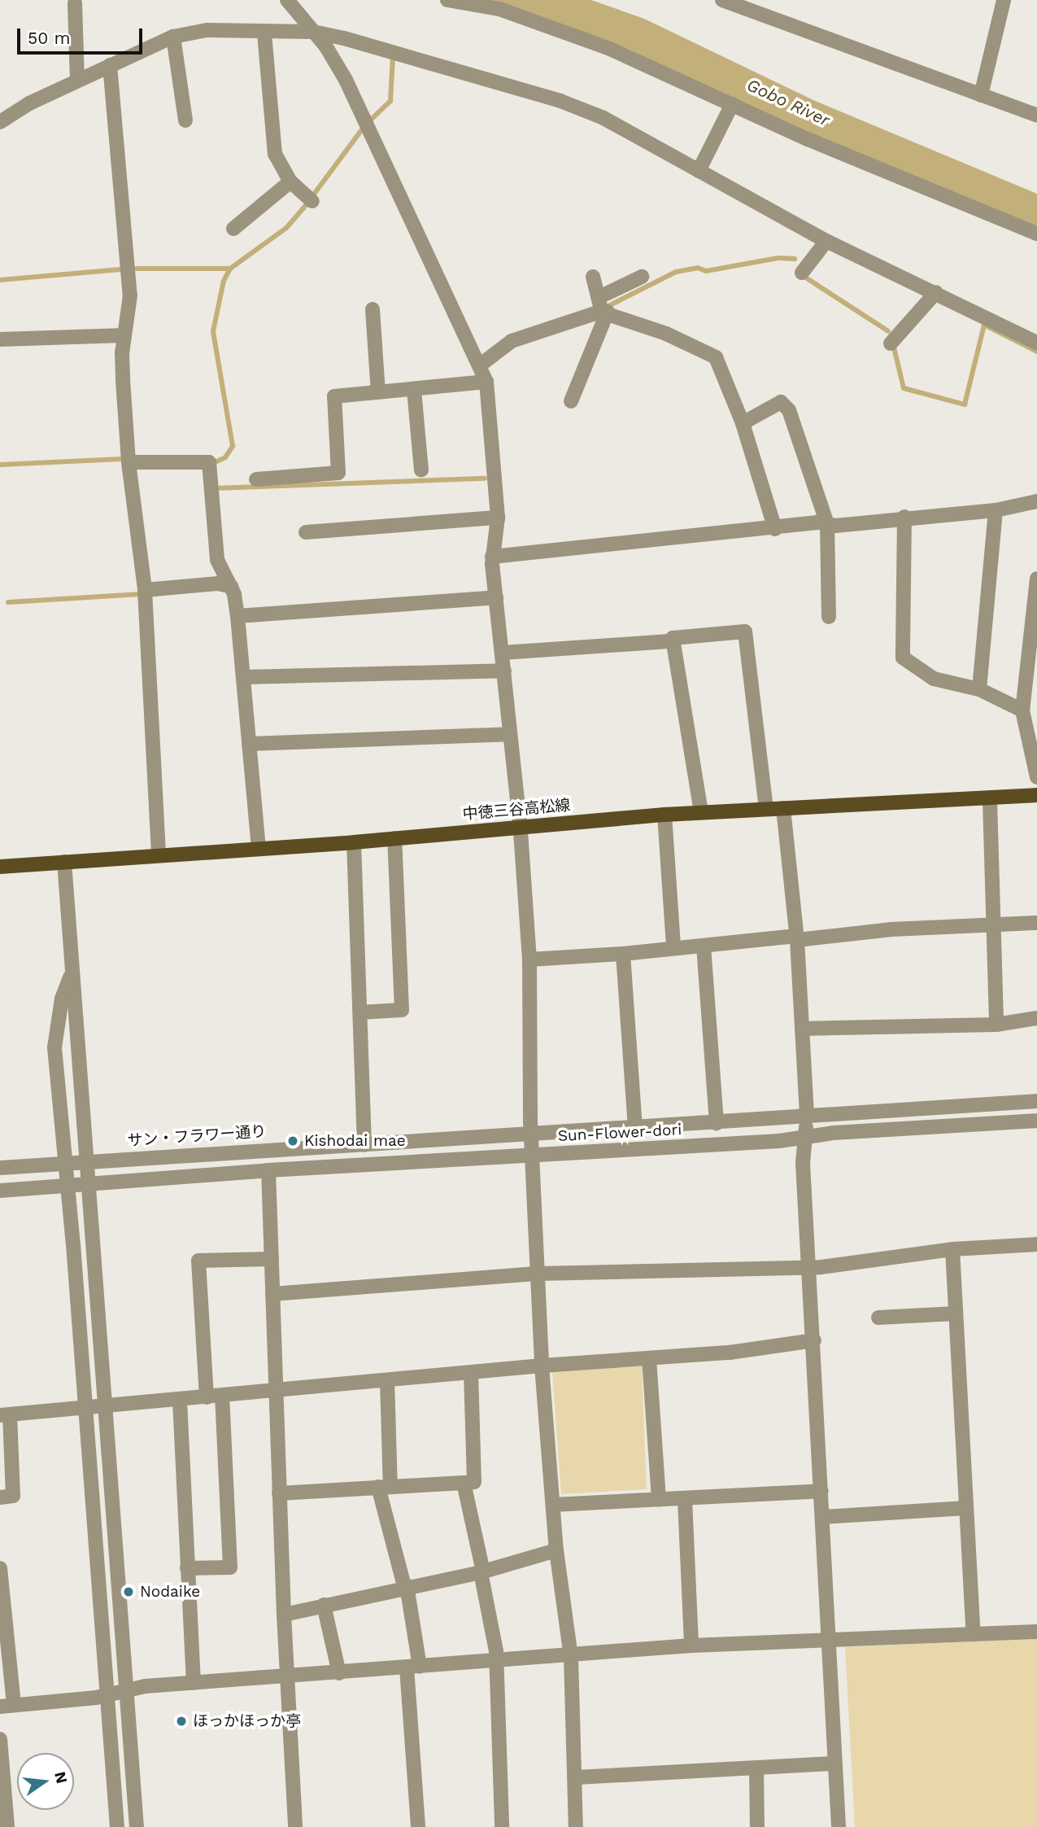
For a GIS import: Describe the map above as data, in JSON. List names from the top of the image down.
{
  "streets": {
    "main road": ["中徳三谷高松線"],
    "street": ["Sun-Flower-dori", "サン・フラワー通り"]
  },
  "water": ["Gobo River"],
  "places": ["Kishodai mae", "Nodaike", "ほっかほっか亭"],
  "scale_bar": "50 m",
  "north": "right"
}
